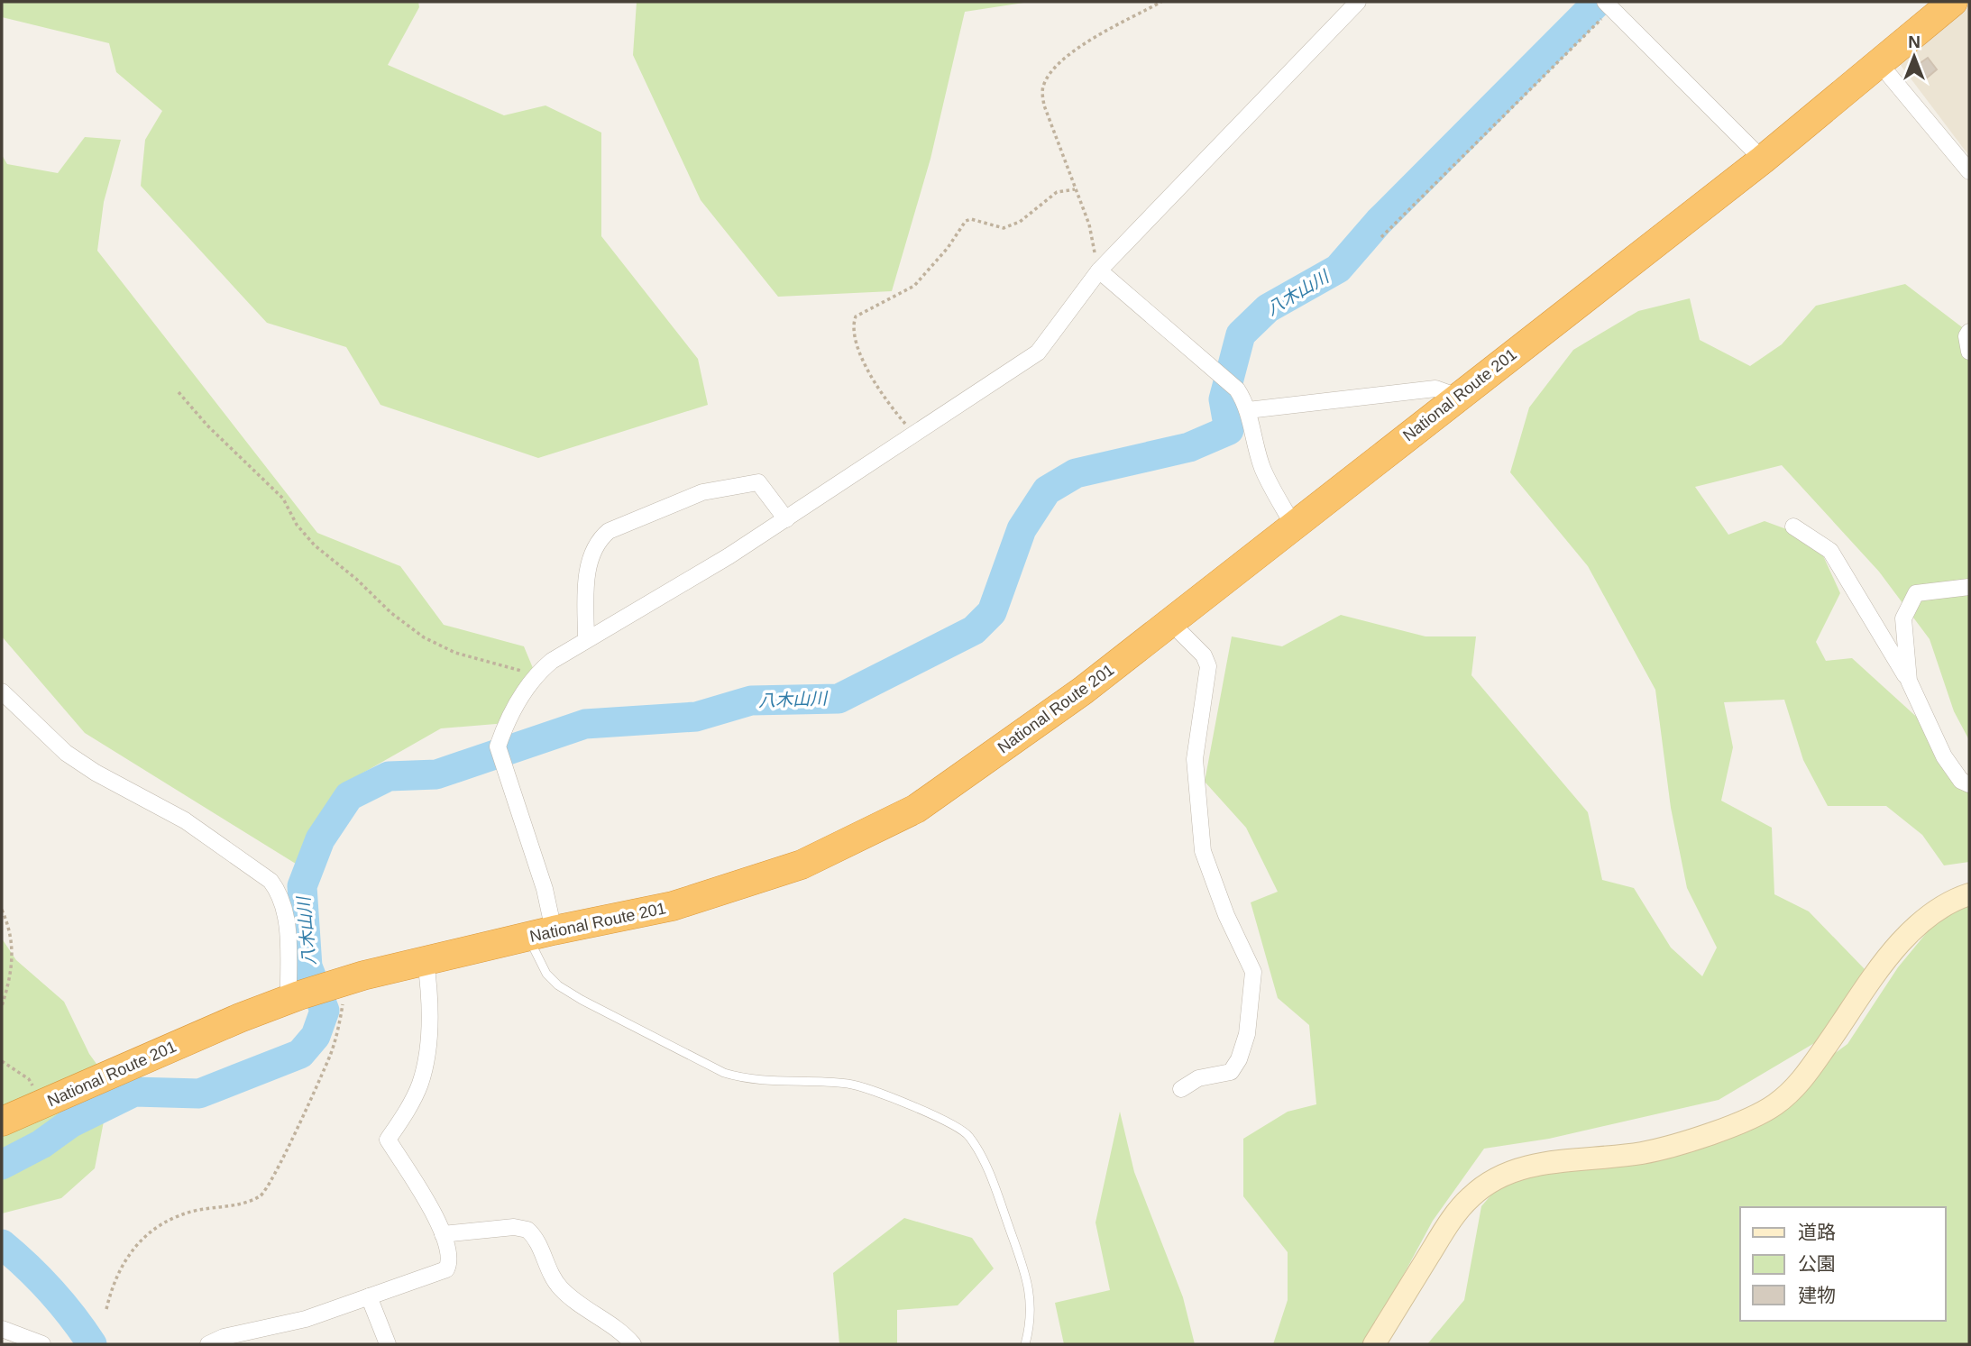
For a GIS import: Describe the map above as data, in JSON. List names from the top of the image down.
{
  "streets": {
    "highway": ["National Route 201"]
  },
  "water": ["八木山川"],
  "legend": ["道路", "公園", "建物"],
  "north": "top"
}
